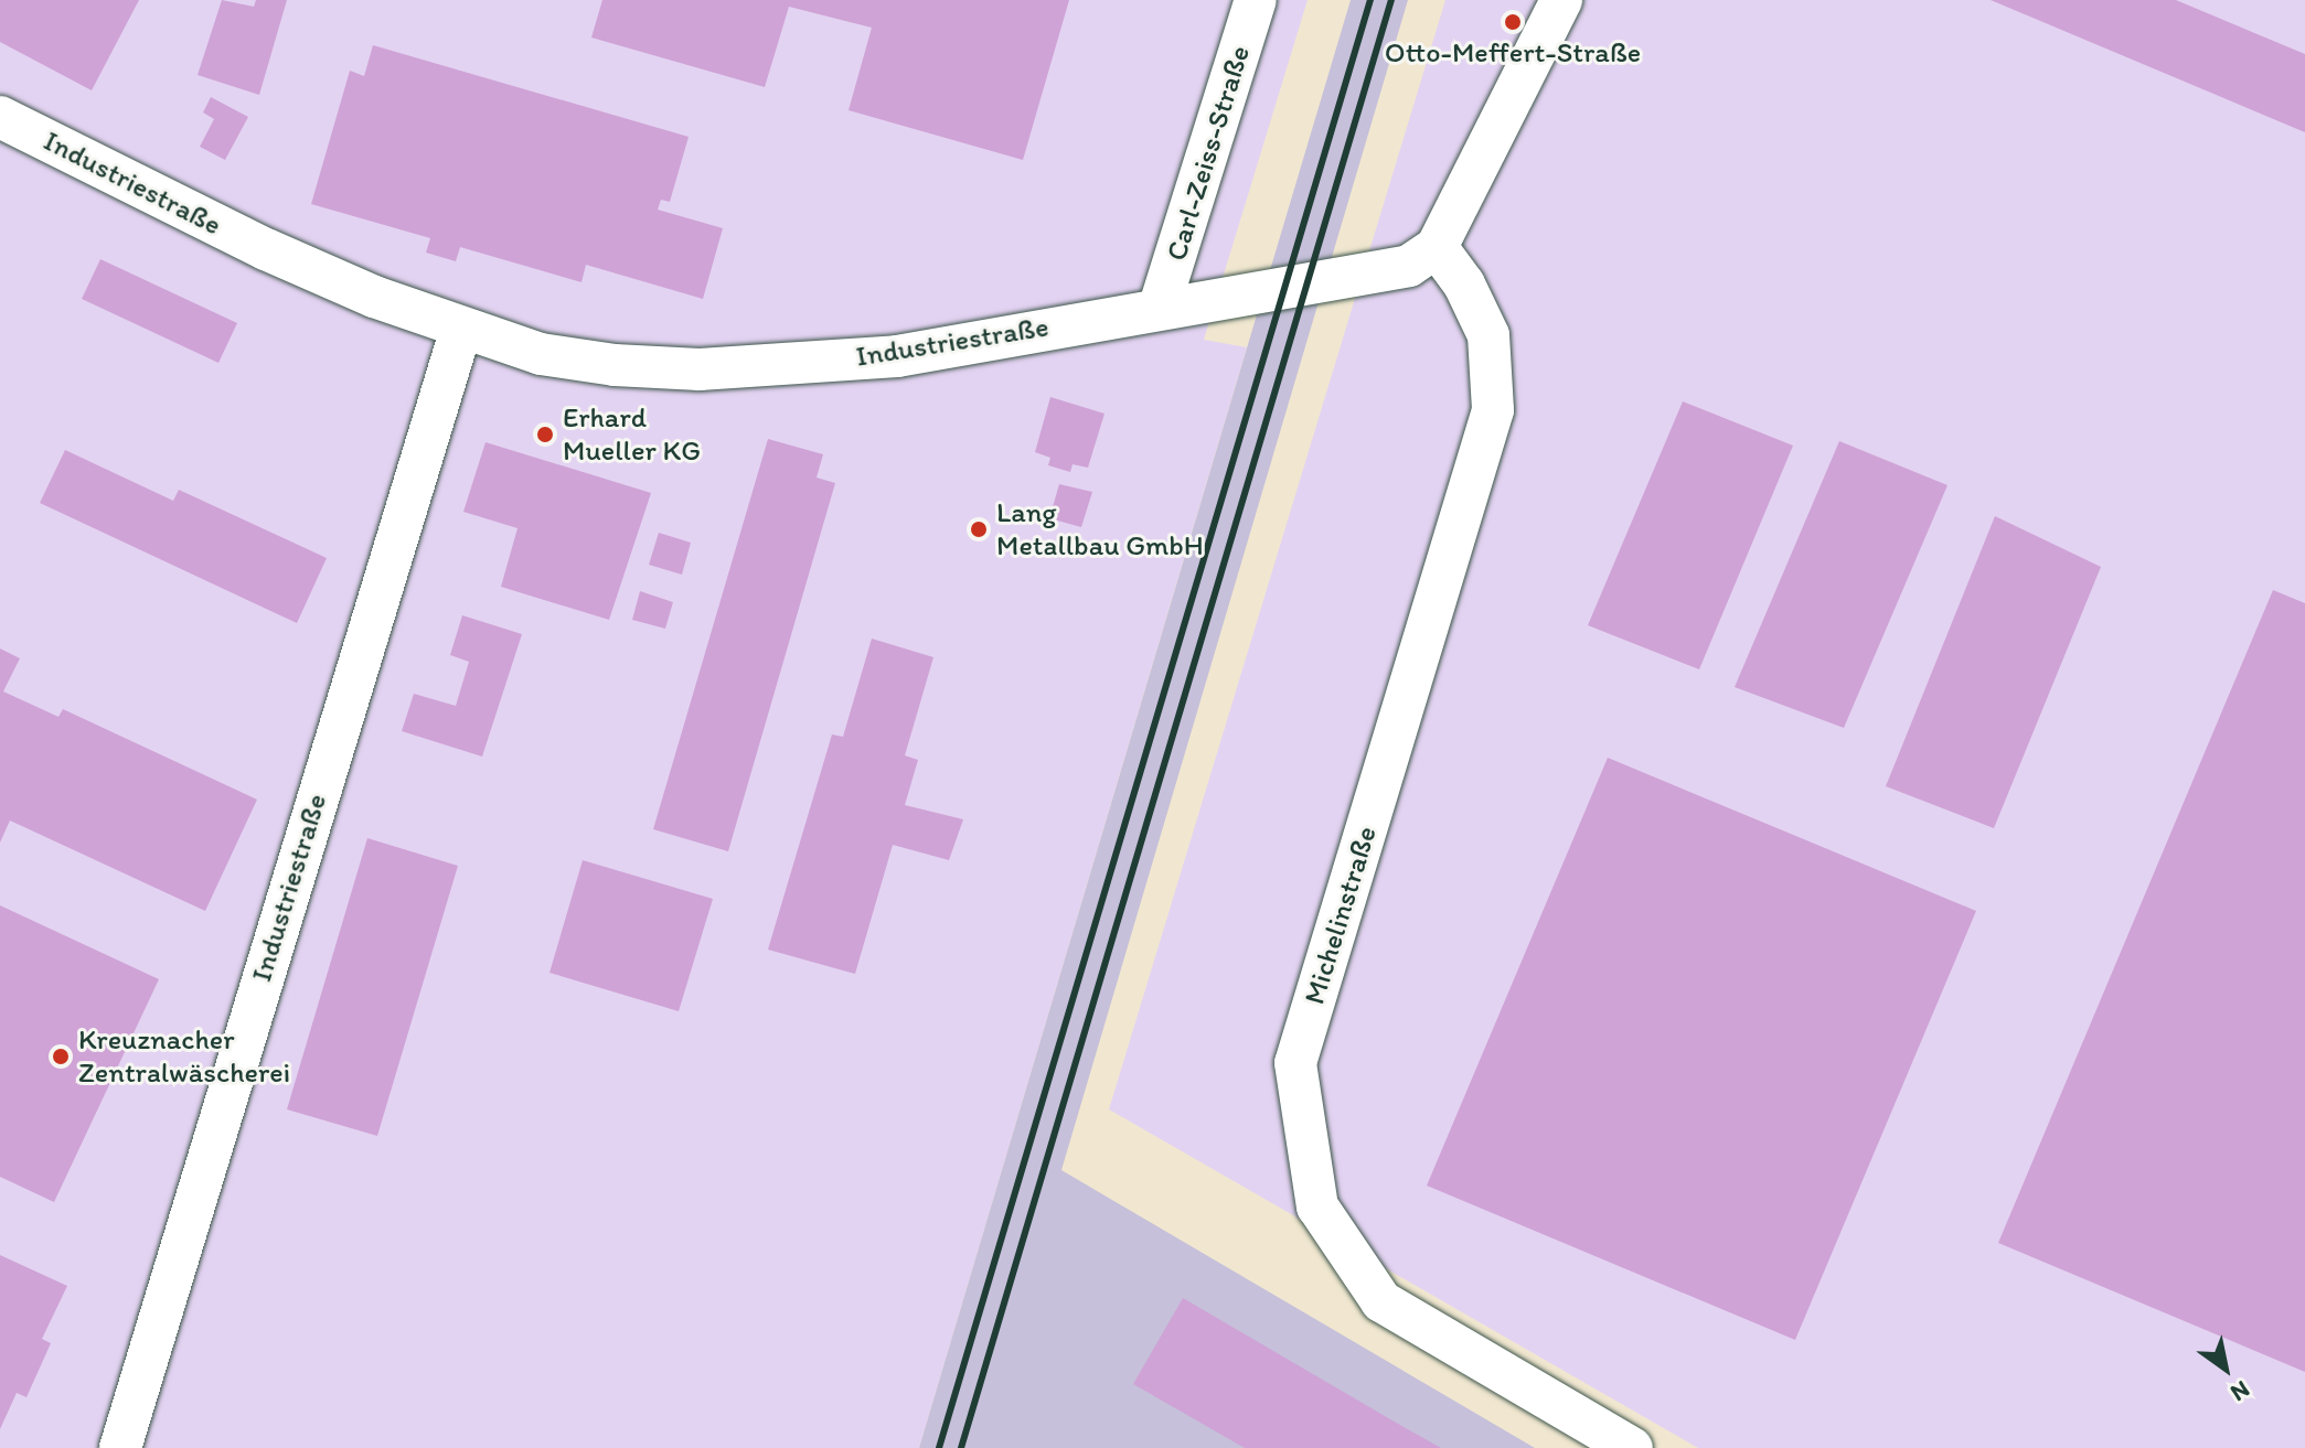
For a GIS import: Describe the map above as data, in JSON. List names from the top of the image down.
{
  "streets": {
    "street": ["Carl-Zeiss-Straße", "Industriestraße", "Michelinstraße"]
  },
  "crossings": [
    ["Carl-Zeiss-Straße", "Industriestraße"],
    ["Industriestraße", "Michelinstraße"]
  ],
  "places": [
    "Otto-Meffert-Straße",
    "Erhard Mueller KG",
    "Lang Metallbau GmbH",
    "Kreuznacher Zentralwäscherei"
  ],
  "north": "bottom right"
}
